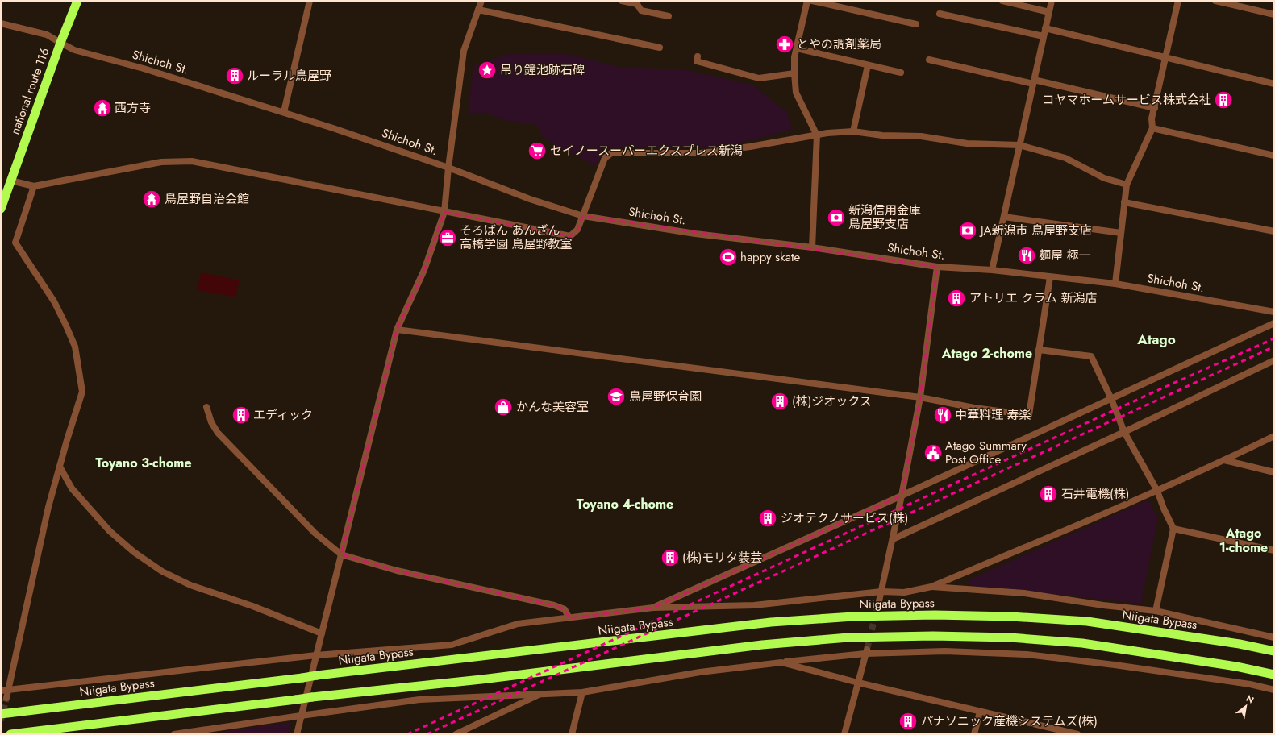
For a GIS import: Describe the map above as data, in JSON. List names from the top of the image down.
{
  "streets": {
    "highway": ["national route 116", "Niigata Bypass"],
    "street": ["Shichoh St."]
  },
  "crossings": [
    ["Shichoh St.", "national route 116"]
  ],
  "districts": [
    "Atago",
    "Atago 2-chome",
    "Toyano 3-chome",
    "Toyano 4-chome",
    "Atago 1-chome"
  ],
  "places": {
    "pharmacy": ["とやの調剤薬局"],
    "place": ["吊り鐘池跡石碑"],
    "building": [
      "ルーラル鳥屋野",
      "コヤマホームサービス株式会社",
      "アトリエ クラム 新潟店",
      "(株)ジオックス",
      "エディック",
      "石井電機(株)",
      "ジオテクノサービス(株)",
      "(株)モリタ装芸",
      "パナソニック産機システムズ(株)"
    ],
    "temple": ["西方寺", "鳥屋野自治会館"],
    "supermarket": ["セイノースーパーエクスプレス新潟"],
    "bank": ["新潟信用金庫 鳥屋野支店", "JA新潟市 鳥屋野支店"],
    "office": ["そろばん あんざん 高橋学園 鳥屋野教室"],
    "restaurant": ["麺屋 極一", "中華料理 寿楽"],
    "sports": ["happy skate"],
    "school or university": ["鳥屋野保育園"],
    "shop": ["かんな美容室"],
    "public building": ["Atago Summary Post Office"]
  },
  "north": "top right"
}
